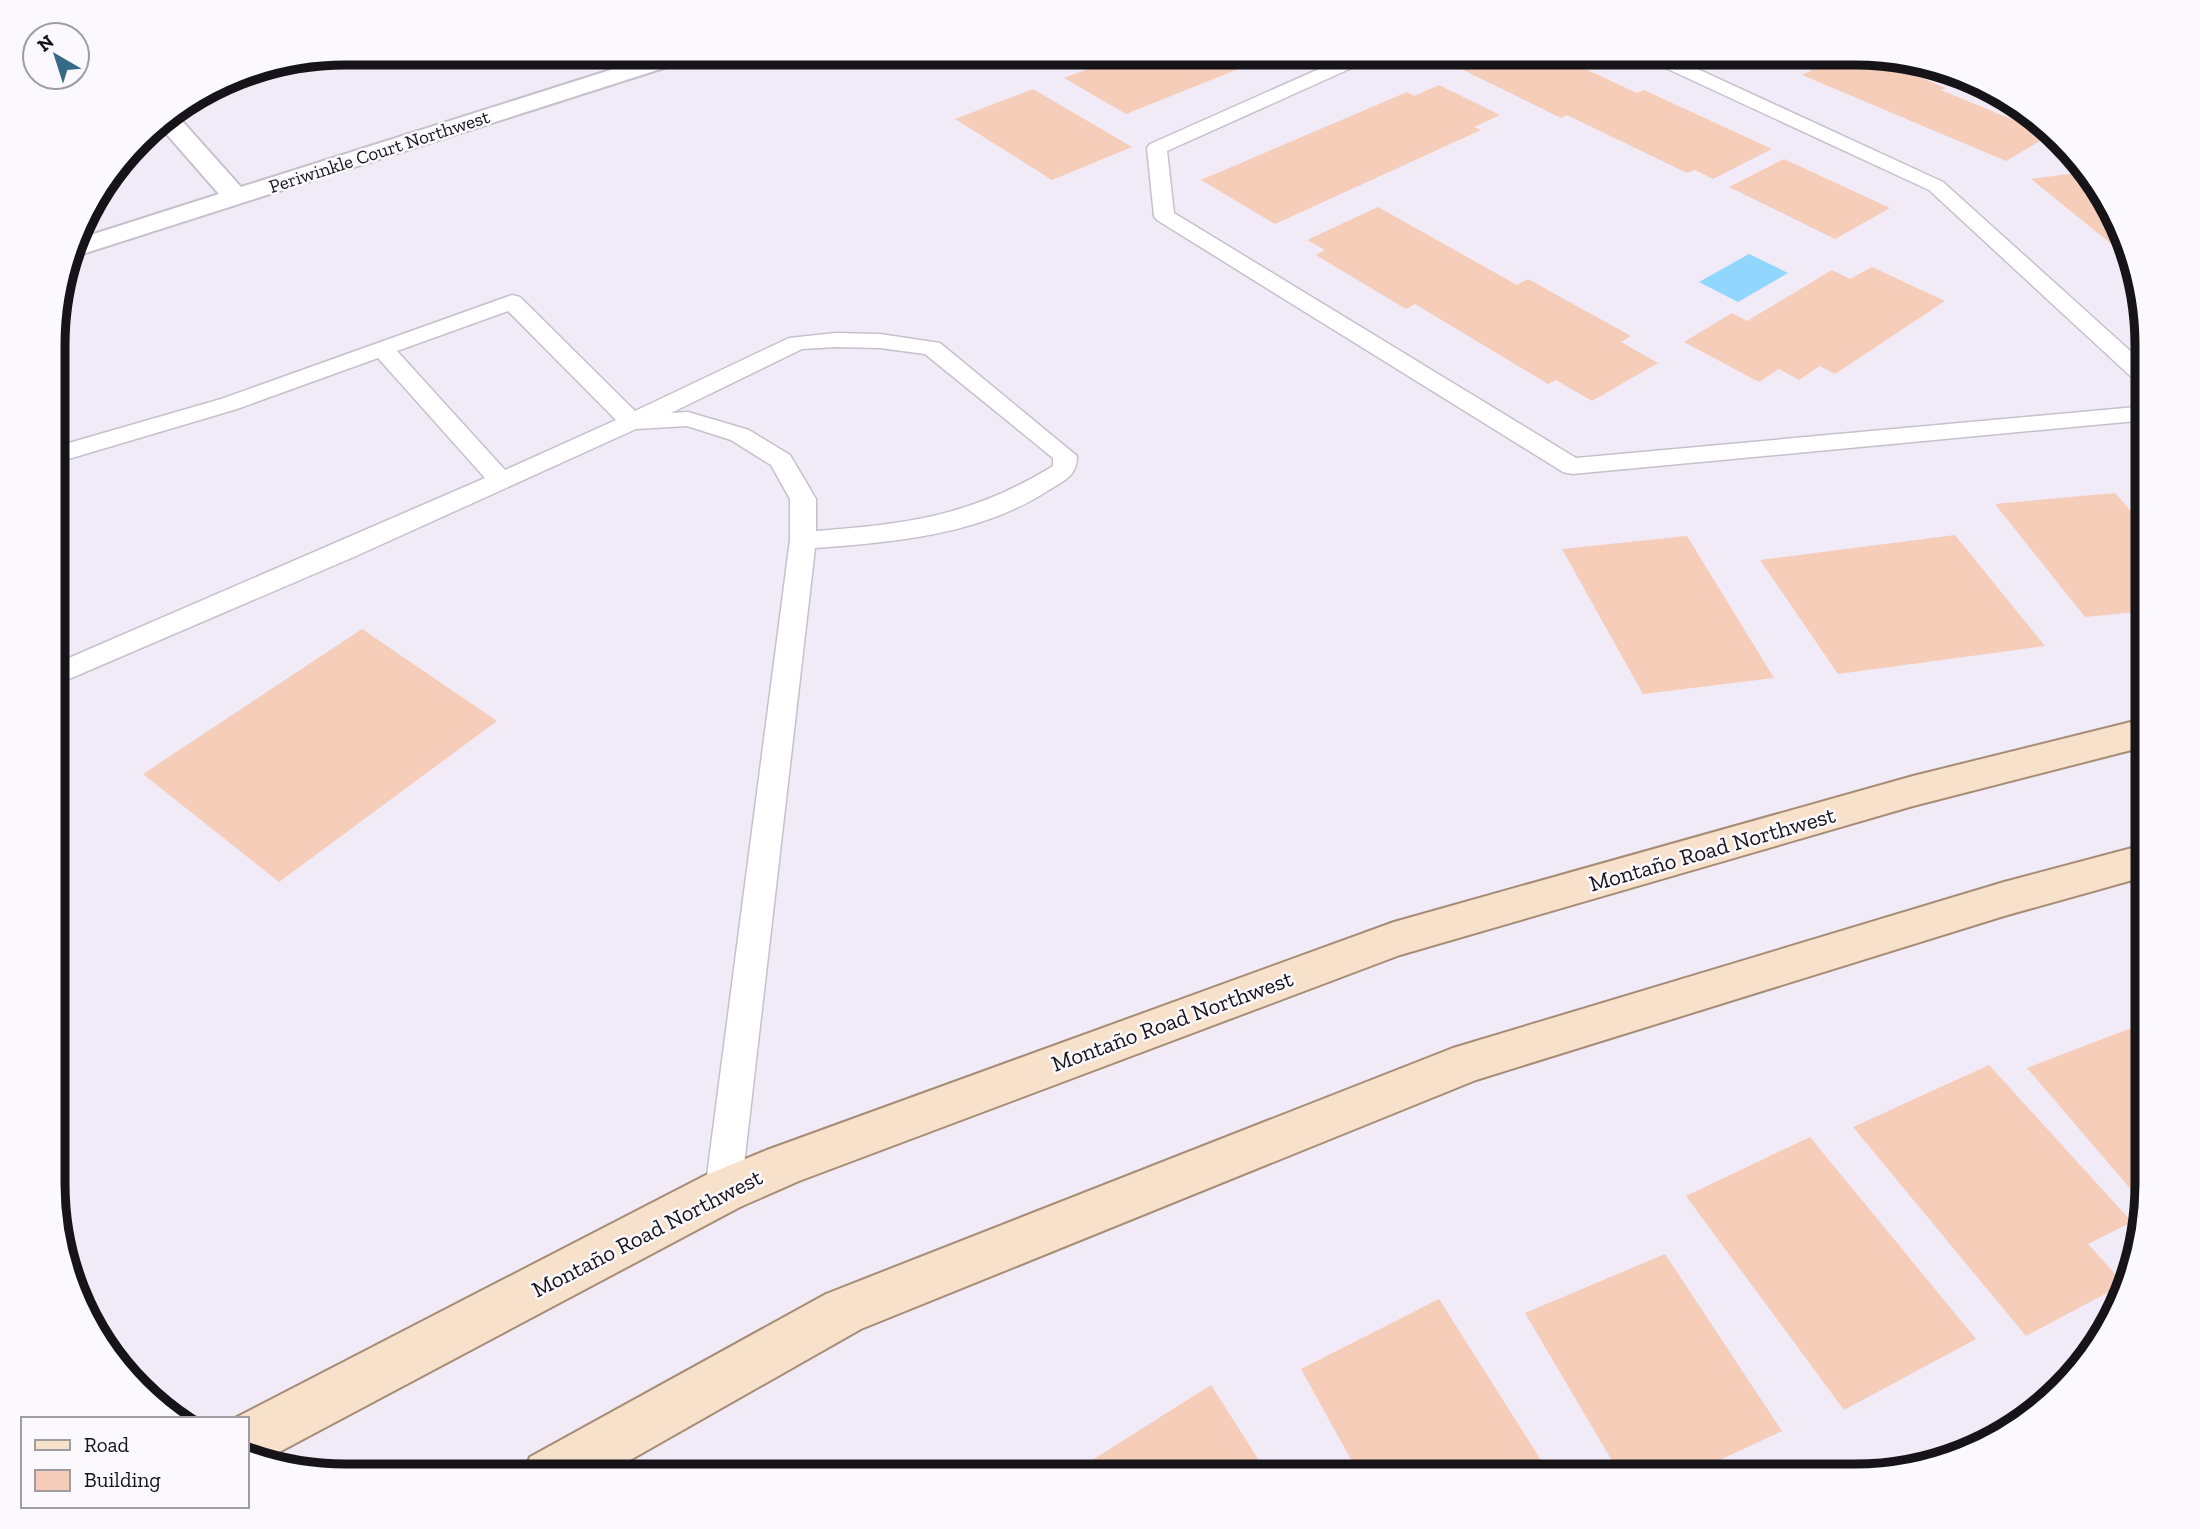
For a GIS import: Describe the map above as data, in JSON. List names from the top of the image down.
{
  "streets": {
    "main road": ["Montaño Road Northwest"],
    "street": ["Periwinkle Court Northwest"]
  },
  "legend": ["Road", "Building"],
  "north": "top left"
}
